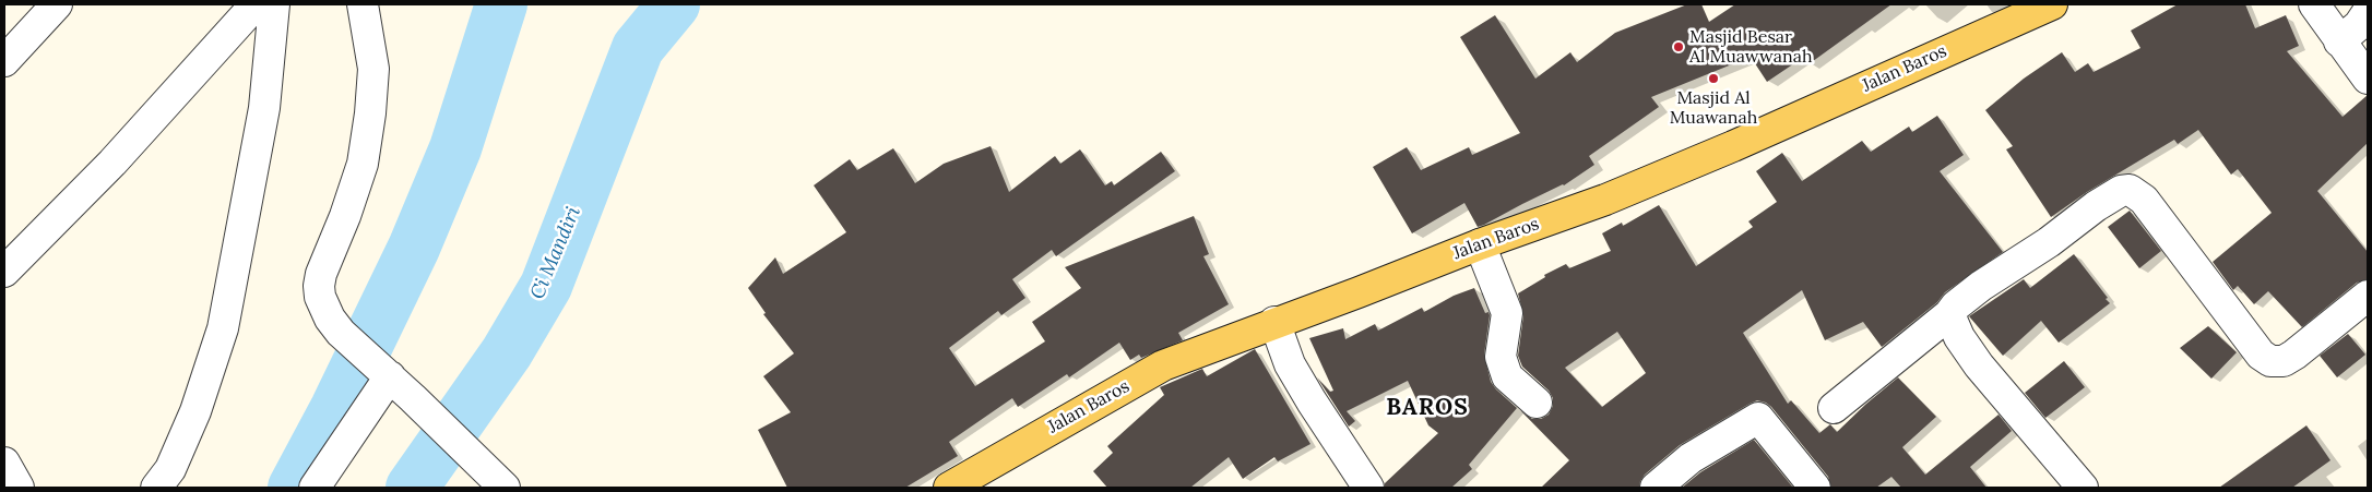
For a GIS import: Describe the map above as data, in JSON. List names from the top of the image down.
{
  "streets": {
    "main road": ["Jalan Baros"]
  },
  "districts": ["BAROS"],
  "water": ["Ci Mandiri"],
  "places": ["Masjid Besar Al Muawwanah", "Masjid Al Muawanah"]
}
